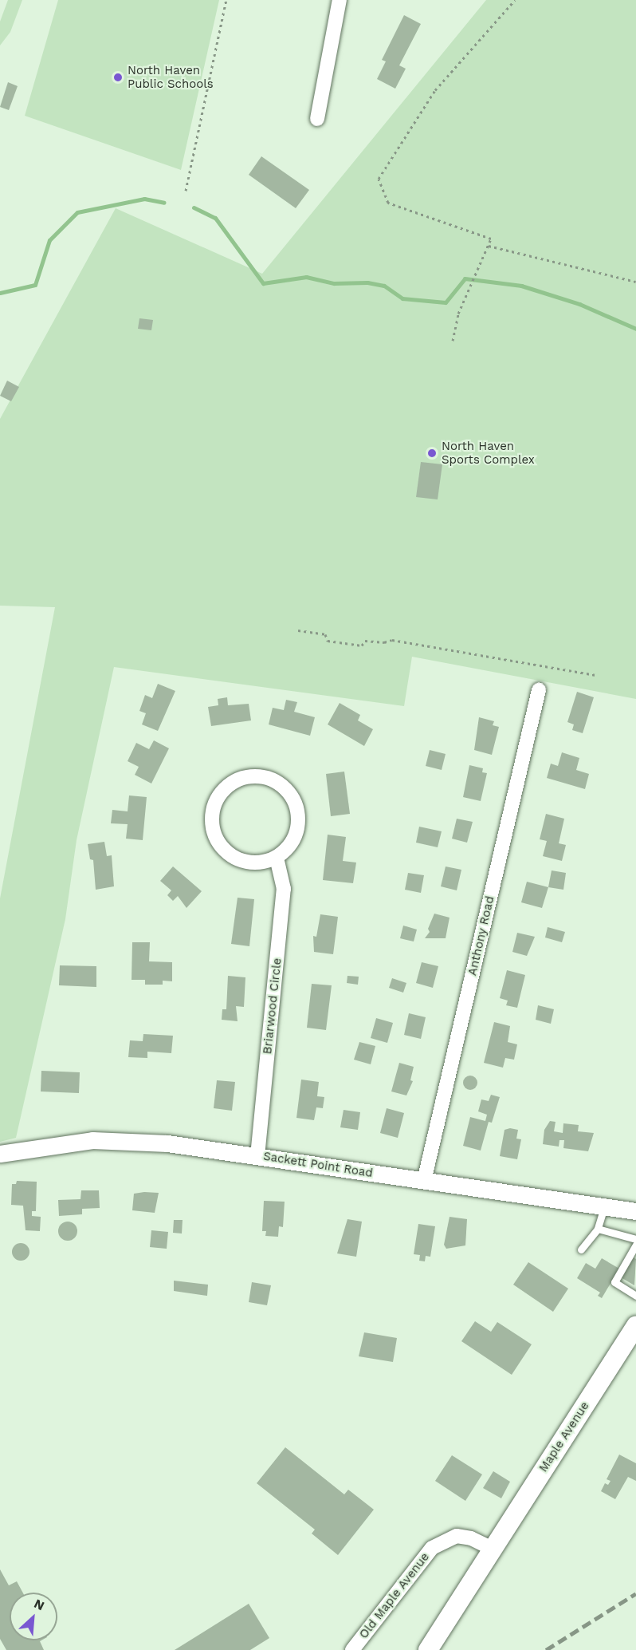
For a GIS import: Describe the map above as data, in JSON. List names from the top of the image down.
{
  "streets": {
    "main road": ["Maple Avenue"],
    "street": [
      "Anthony Road",
      "Briarwood Circle",
      "Sackett Point Road",
      "Old Maple Avenue"
    ]
  },
  "crossings": [
    ["Anthony Road", "Sackett Point Road"],
    ["Briarwood Circle", "Sackett Point Road"],
    ["Maple Avenue", "Old Maple Avenue"]
  ],
  "places": ["North Haven Public Schools", "North Haven Sports Complex"],
  "north": "top right"
}
